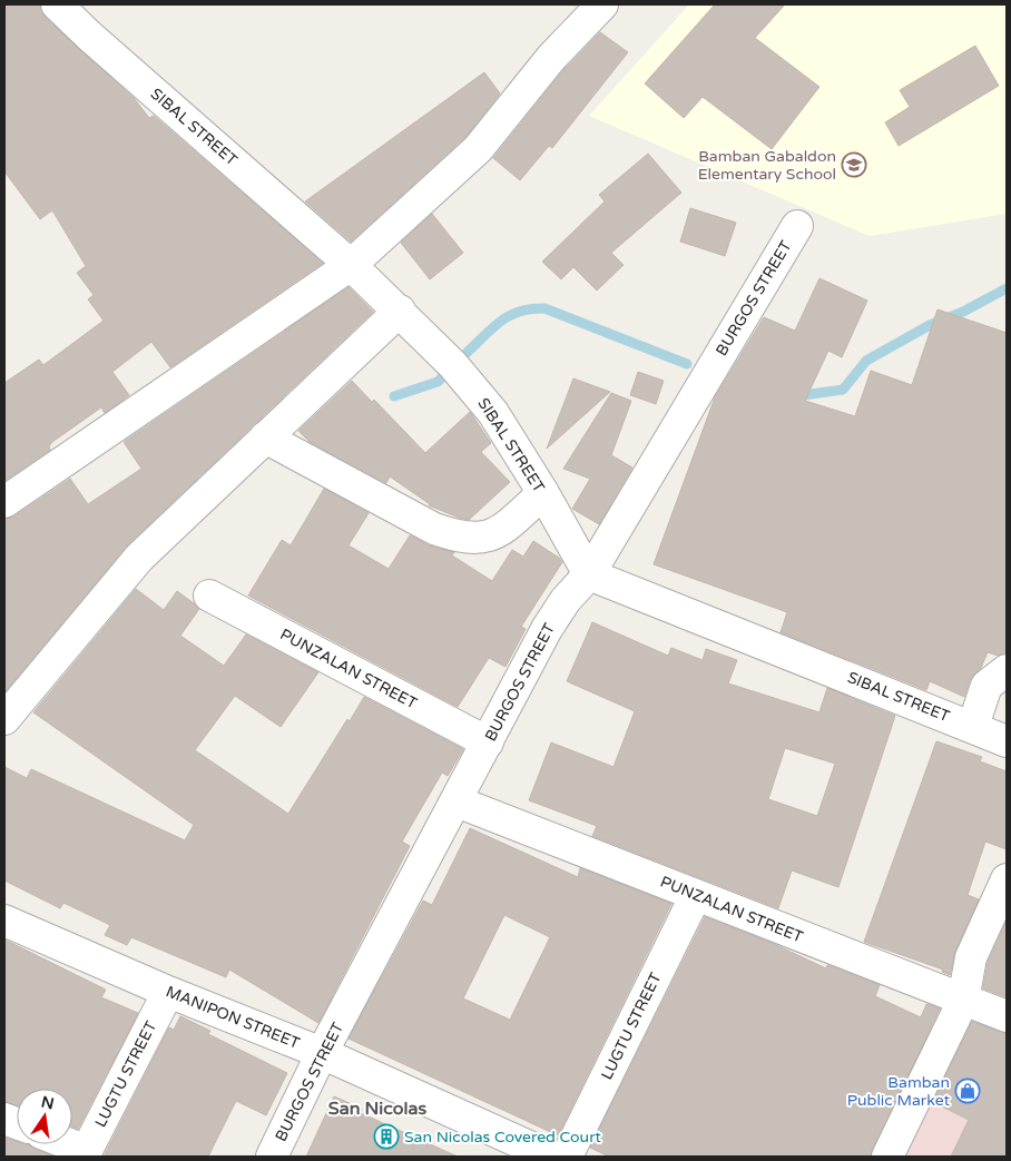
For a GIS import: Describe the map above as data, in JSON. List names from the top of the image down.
{
  "streets": {
    "street": [
      "SIBAL STREET",
      "BURGOS STREET",
      "PUNZALAN STREET",
      "MANIPON STREET",
      "LUGTU STREET"
    ]
  },
  "crossings": [
    ["SIBAL STREET", "BURGOS STREET"],
    ["BURGOS STREET", "PUNZALAN STREET"],
    ["BURGOS STREET", "MANIPON STREET"],
    ["PUNZALAN STREET", "LUGTU STREET"],
    ["MANIPON STREET", "LUGTU STREET"]
  ],
  "districts": ["San Nicolas"],
  "places": {
    "school or university": ["Bamban Gabaldon Elementary School"],
    "shop": ["Bamban Public Market"],
    "building": ["San Nicolas Covered Court"]
  },
  "north": "top"
}
